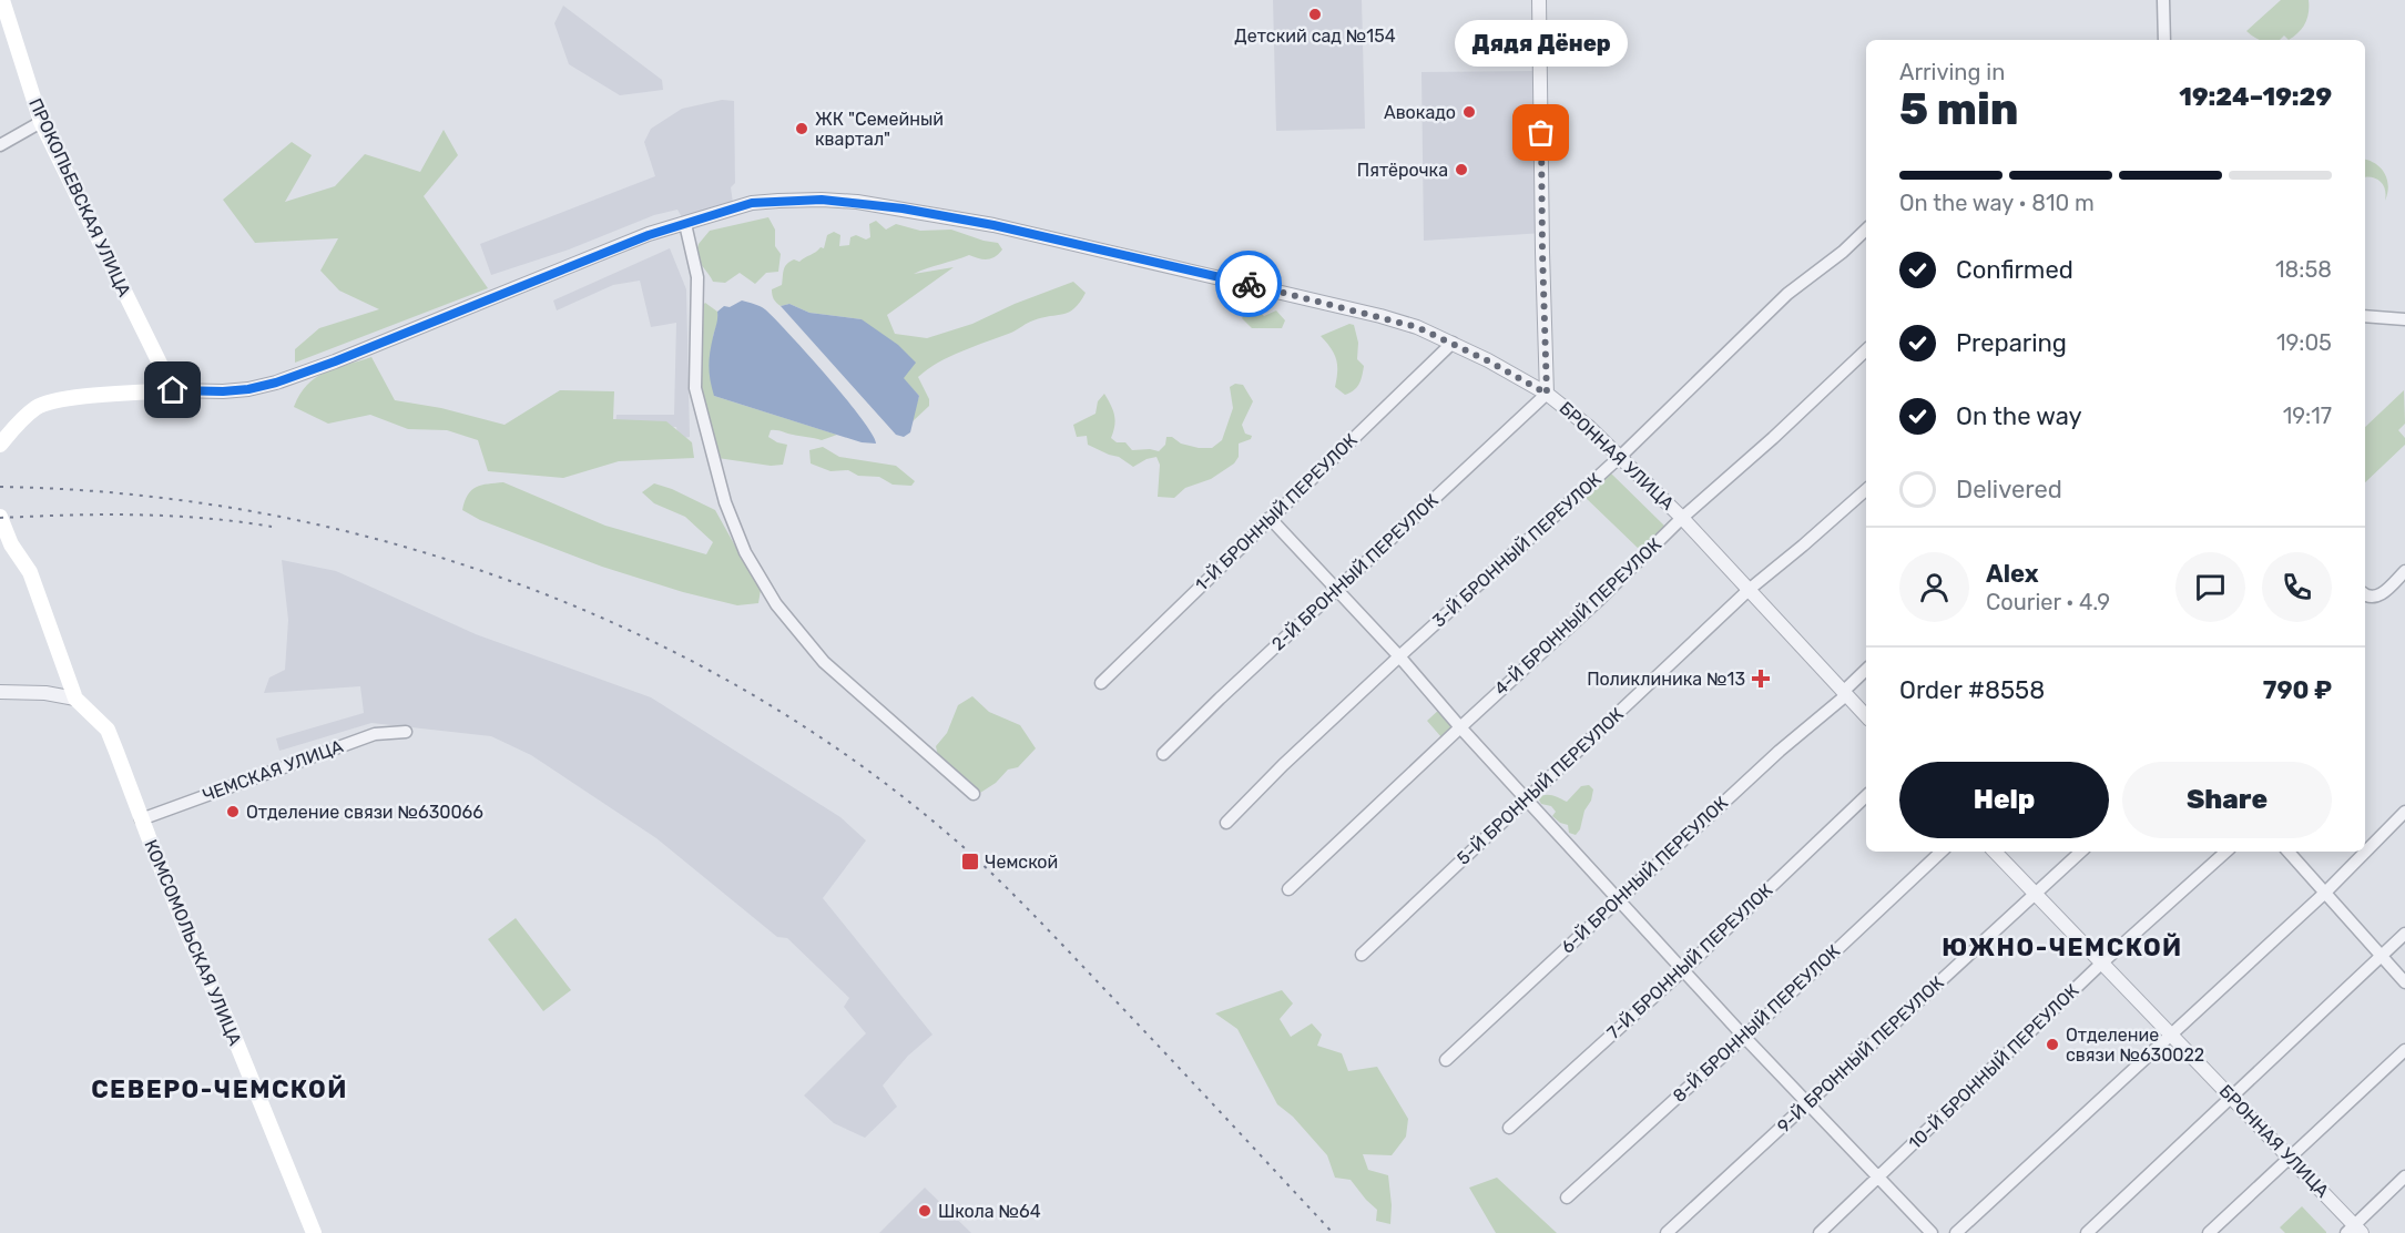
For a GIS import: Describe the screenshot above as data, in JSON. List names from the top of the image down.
{
  "streets": {
    "main road": ["ПРОКОПЬЕВСКАЯ УЛИЦА", "БРОННАЯ УЛИЦА", "КОМСОМОЛЬСКАЯ УЛИЦА"],
    "street": [
      "1-Й БРОННЫЙ ПЕРЕУЛОК",
      "3-Й БРОННЫЙ ПЕРЕУЛОК",
      "2-Й БРОННЫЙ ПЕРЕУЛОК",
      "4-Й БРОННЫЙ ПЕРЕУЛОК",
      "ЧЕМСКАЯ УЛИЦА",
      "5-Й БРОННЫЙ ПЕРЕУЛОК",
      "6-Й БРОННЫЙ ПЕРЕУЛОК",
      "7-Й БРОННЫЙ ПЕРЕУЛОК",
      "8-Й БРОННЫЙ ПЕРЕУЛОК",
      "9-Й БРОННЫЙ ПЕРЕУЛОК",
      "10-Й БРОННЫЙ ПЕРЕУЛОК"
    ]
  },
  "crossings": [
    ["ПРОКОПЬЕВСКАЯ УЛИЦА", "БРОННАЯ УЛИЦА"],
    ["БРОННАЯ УЛИЦА", "1-Й БРОННЫЙ ПЕРЕУЛОК"],
    ["БРОННАЯ УЛИЦА", "3-Й БРОННЫЙ ПЕРЕУЛОК"],
    ["БРОННАЯ УЛИЦА", "2-Й БРОННЫЙ ПЕРЕУЛОК"],
    ["БРОННАЯ УЛИЦА", "4-Й БРОННЫЙ ПЕРЕУЛОК"],
    ["БРОННАЯ УЛИЦА", "5-Й БРОННЫЙ ПЕРЕУЛОК"],
    ["БРОННАЯ УЛИЦА", "6-Й БРОННЫЙ ПЕРЕУЛОК"],
    ["БРОННАЯ УЛИЦА", "9-Й БРОННЫЙ ПЕРЕУЛОК"],
    ["БРОННАЯ УЛИЦА", "10-Й БРОННЫЙ ПЕРЕУЛОК"],
    ["ЧЕМСКАЯ УЛИЦА", "КОМСОМОЛЬСКАЯ УЛИЦА"]
  ],
  "districts": ["ЮЖНО-ЧЕМСКОЙ", "СЕВЕРО-ЧЕМСКОЙ"],
  "places": {
    "other": [
      "Детский сад №154",
      "Авокадо",
      "ЖК \"Семейный квартал\"",
      "Дядя Дёнер",
      "Пятёрочка",
      "Отделение связи №630066",
      "Отделение связи №630022",
      "Школа №64"
    ],
    "health": ["Поликлиника №13"],
    "transit": ["Чемской"]
  },
  "page": {
    "bubble": "Дядя Дёнер",
    "heading": ["5 min", "Arriving in", "19:24–19:29"],
    "panel": [
      "Alex",
      "Courier · 4.9",
      "Order #8558",
      "790 ₽"
    ],
    "bar": "On the way · 810 m",
    "list": [
      ["Confirmed", "18:58"],
      ["Preparing", "19:05"],
      ["On the way", "19:17"],
      "Delivered"
    ],
    "buttons": ["Help", "Share"]
  }
}
